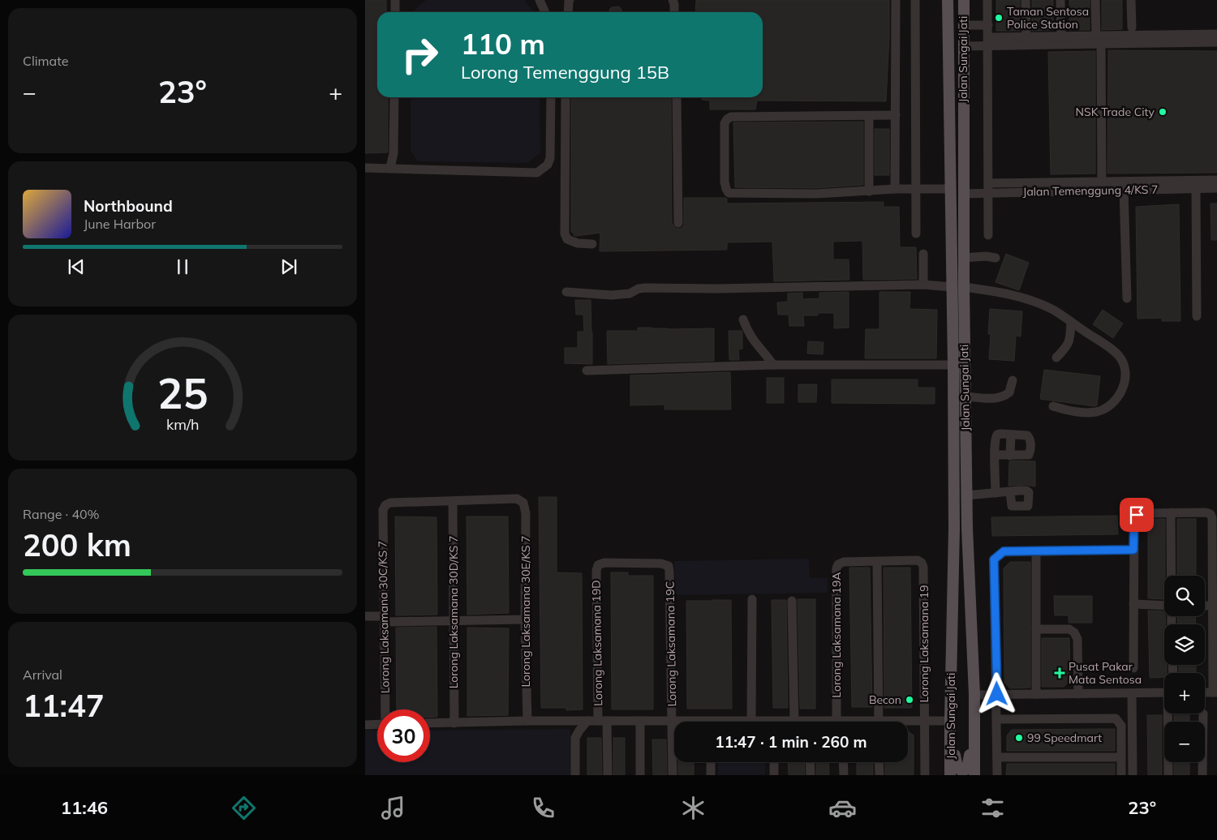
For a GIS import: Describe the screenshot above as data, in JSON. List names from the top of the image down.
{
  "streets": {
    "main road": ["Jalan Sungai Jati"],
    "street": [
      "Jalan Temenggung 4/KS 7",
      "Lorong Laksamana 30E/KS 7",
      "Lorong Laksamana 30D/KS 7",
      "Lorong Laksamana 30C/KS 7",
      "Lorong Laksamana 19A",
      "Lorong Laksamana 19D",
      "Lorong Laksamana 19C",
      "Lorong Laksamana 19"
    ]
  },
  "crossings": [
    ["Jalan Sungai Jati", "Jalan Temenggung 4/KS 7"],
    ["Lorong Laksamana 30E/KS 7", "Lorong Laksamana 30D/KS 7"],
    ["Lorong Laksamana 30E/KS 7", "Lorong Laksamana 30C/KS 7"],
    ["Lorong Laksamana 30D/KS 7", "Lorong Laksamana 30C/KS 7"],
    ["Lorong Laksamana 19A", "Lorong Laksamana 19"],
    ["Lorong Laksamana 19D", "Lorong Laksamana 19C"]
  ],
  "places": {
    "other": [
      "Taman Sentosa Police Station",
      "NSK Trade City",
      "Becon",
      "99 Speedmart"
    ],
    "health": ["Pusat Pakar Mata Sentosa"]
  },
  "page": {
    "tile": [
      "Climate",
      ["Range · 40%", "200 km"],
      ["Arrival", "11:47"]
    ],
    "turn": ["110 m", "Lorong Temenggung 15B"],
    "heat": ["−", "23°", "+"],
    "song": ["Northbound", "June Harbor"],
    "map_buttons": ["+", "−"],
    "limit": "30",
    "trip": "11:47 · 1 min · 260 m",
    "tabs": ["11:46", "23°"],
    "gauge": ["25", "km/h"]
  }
}
